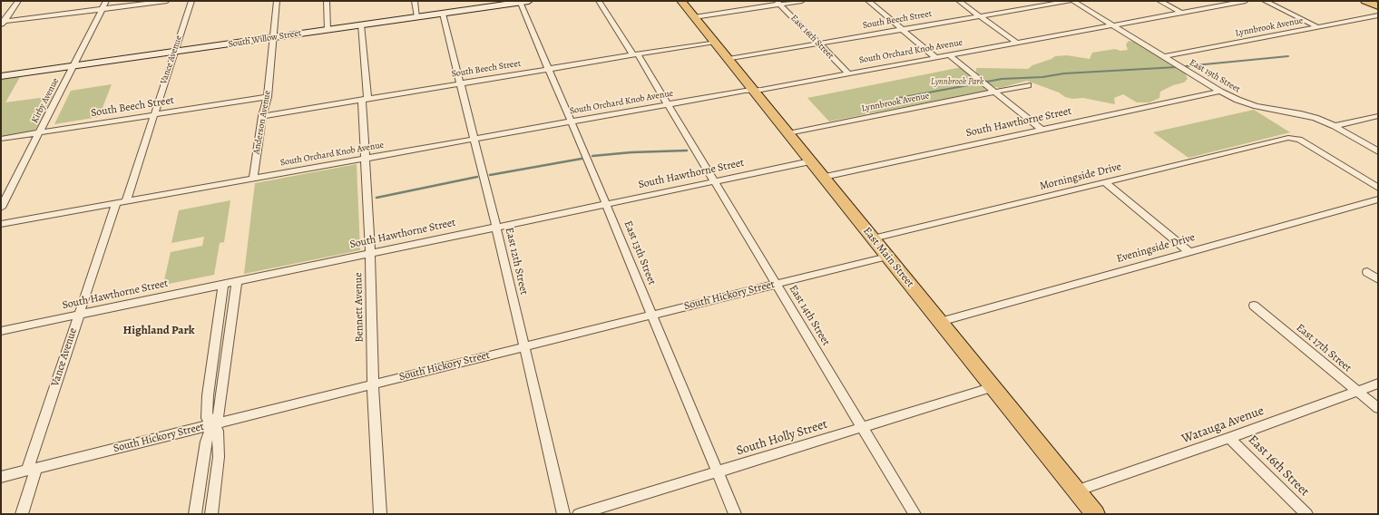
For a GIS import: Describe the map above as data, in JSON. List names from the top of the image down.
{
  "streets": {
    "main road": ["South Willow Street", "East Main Street"],
    "street": [
      "South Beech Street",
      "Lynnbrook Avenue",
      "East 16th Street",
      "South Orchard Knob Avenue",
      "Vance Avenue",
      "East 19th Street",
      "Kirby Avenue",
      "Anderson Avenue",
      "South Hawthorne Street",
      "Morningside Drive",
      "Eveningside Drive",
      "East 13th Street",
      "East 12th Street",
      "South Hickory Street",
      "Bennett Avenue",
      "East 14th Street",
      "East 17th Street",
      "Watauga Avenue",
      "South Holly Street"
    ]
  },
  "crossings": [
    ["South Beech Street", "East 16th Street"],
    ["South Beech Street", "Vance Avenue"],
    ["South Beech Street", "Kirby Avenue"],
    ["South Beech Street", "Anderson Avenue"],
    ["South Beech Street", "East 13th Street"],
    ["South Beech Street", "East Main Street"],
    ["South Beech Street", "East 12th Street"],
    ["South Beech Street", "Bennett Avenue"],
    ["South Beech Street", "East 14th Street"],
    ["Lynnbrook Avenue", "East 19th Street"],
    ["Lynnbrook Avenue", "East Main Street"],
    ["East 16th Street", "South Orchard Knob Avenue"],
    ["East 16th Street", "Watauga Avenue"],
    ["South Willow Street", "Vance Avenue"],
    ["South Willow Street", "Kirby Avenue"],
    ["South Willow Street", "Anderson Avenue"],
    ["South Willow Street", "East 13th Street"],
    ["South Willow Street", "East 12th Street"],
    ["South Willow Street", "Bennett Avenue"],
    ["South Orchard Knob Avenue", "Vance Avenue"],
    ["South Orchard Knob Avenue", "East 19th Street"],
    ["South Orchard Knob Avenue", "Anderson Avenue"],
    ["South Orchard Knob Avenue", "East 13th Street"],
    ["South Orchard Knob Avenue", "East Main Street"],
    ["South Orchard Knob Avenue", "East 12th Street"],
    ["South Orchard Knob Avenue", "Bennett Avenue"],
    ["South Orchard Knob Avenue", "East 14th Street"],
    ["Vance Avenue", "South Hawthorne Street"],
    ["Vance Avenue", "South Hickory Street"],
    ["East 19th Street", "South Hawthorne Street"],
    ["South Hawthorne Street", "East 13th Street"],
    ["South Hawthorne Street", "East Main Street"],
    ["South Hawthorne Street", "East 12th Street"],
    ["South Hawthorne Street", "Bennett Avenue"],
    ["South Hawthorne Street", "East 14th Street"],
    ["Morningside Drive", "East Main Street"],
    ["Eveningside Drive", "East Main Street"],
    ["East 13th Street", "South Hickory Street"],
    ["East 13th Street", "South Holly Street"],
    ["East Main Street", "South Hickory Street"],
    ["East Main Street", "Watauga Avenue"],
    ["East Main Street", "South Holly Street"],
    ["East 12th Street", "South Hickory Street"],
    ["South Hickory Street", "Bennett Avenue"],
    ["South Hickory Street", "East 14th Street"],
    ["East 14th Street", "South Holly Street"],
    ["East 17th Street", "Watauga Avenue"]
  ],
  "districts": ["Highland Park"],
  "parks": ["Lynnbrook Park"]
}
